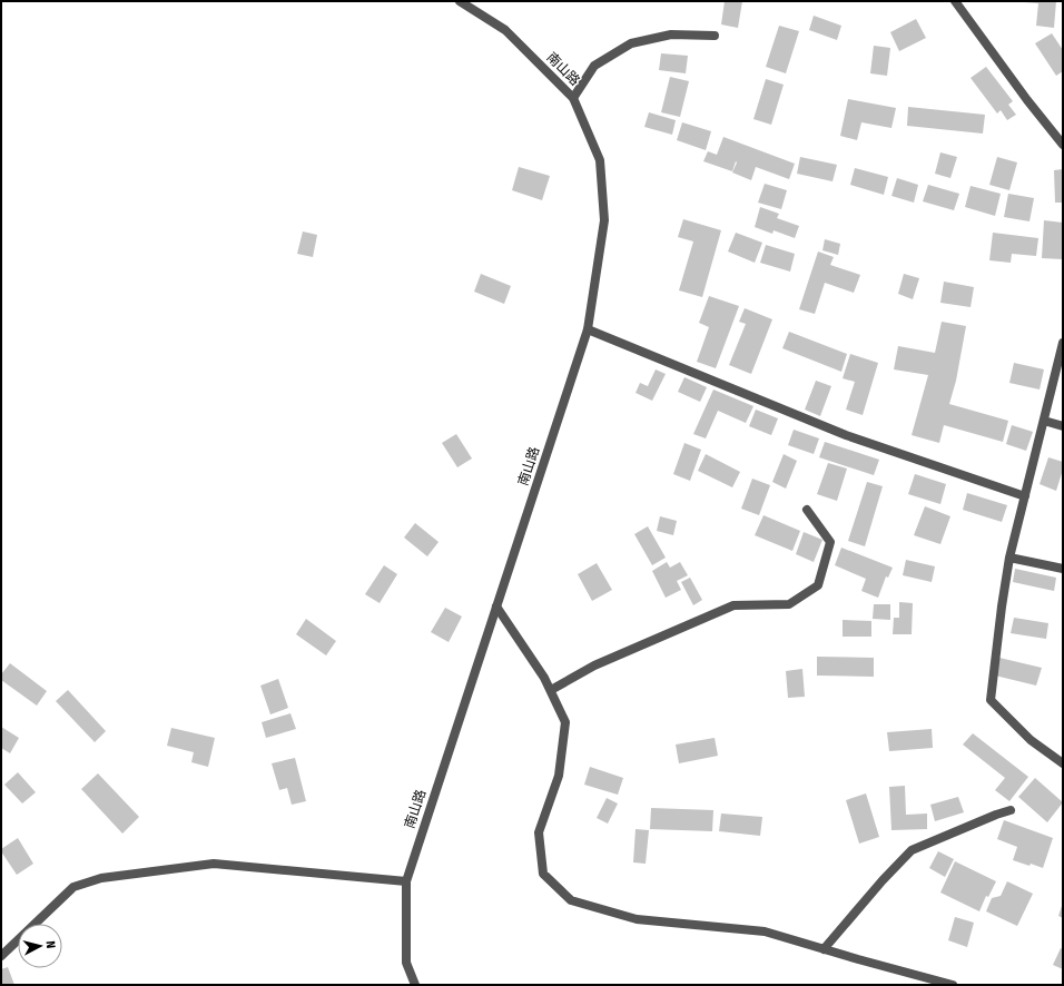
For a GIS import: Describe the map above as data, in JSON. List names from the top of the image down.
{
  "streets": {
    "street": ["南山路"]
  },
  "north": "right"
}
